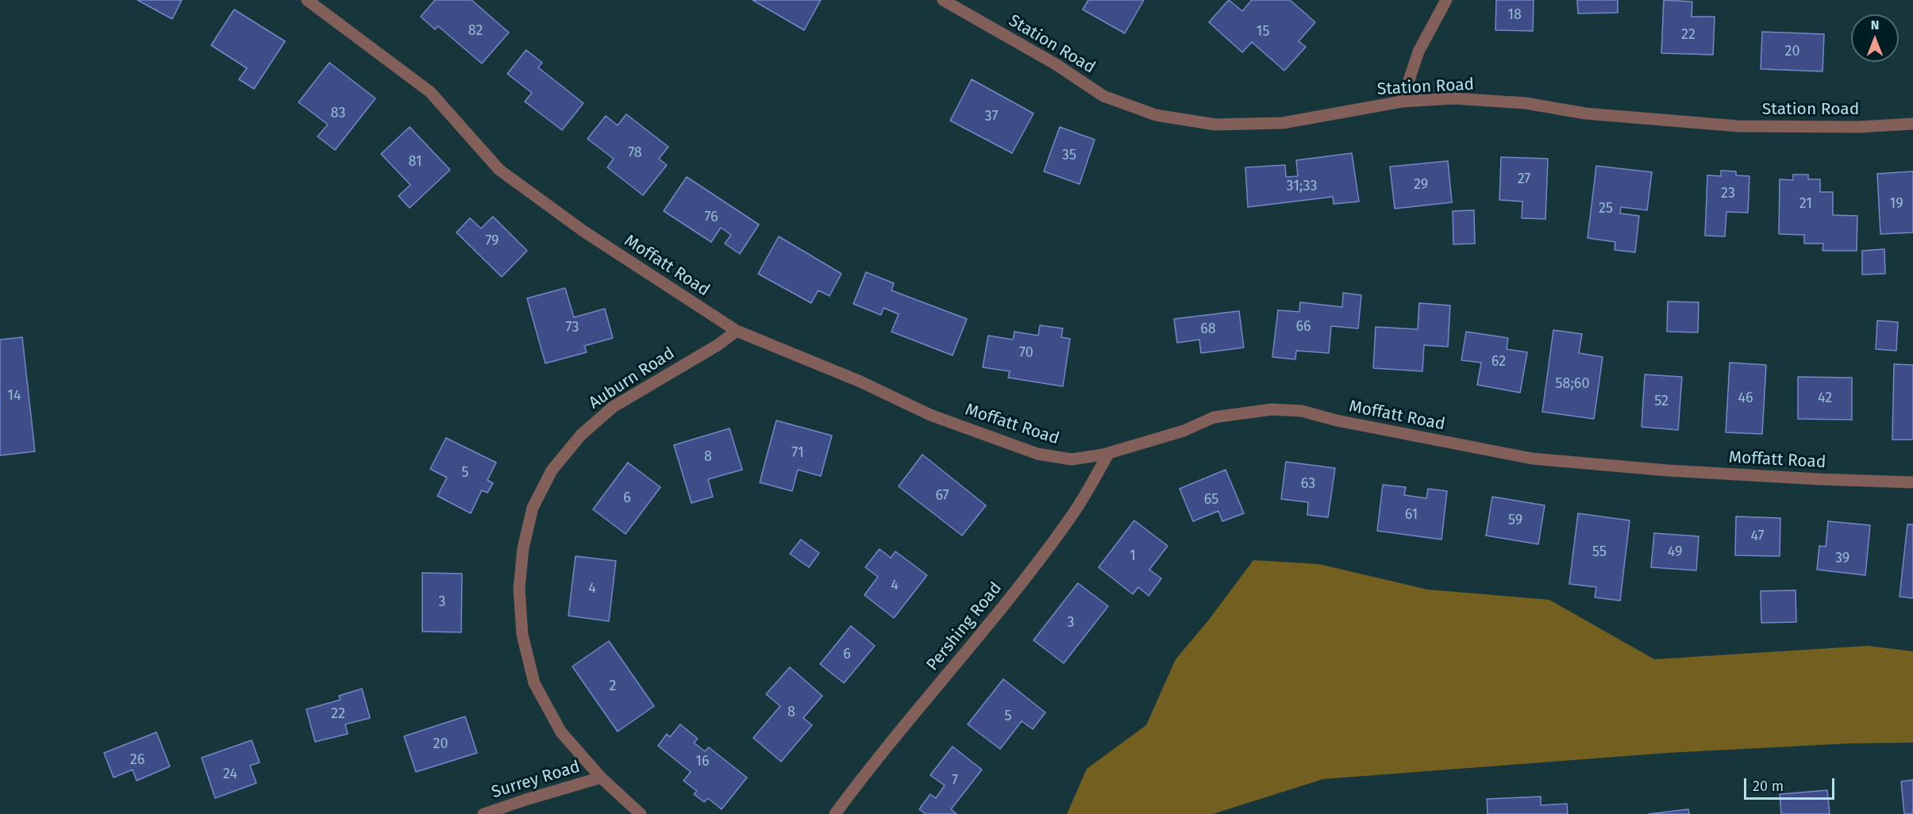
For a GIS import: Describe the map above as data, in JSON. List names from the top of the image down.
{
  "streets": {
    "street": [
      "Station Road",
      "Moffatt Road",
      "Auburn Road",
      "Pershing Road",
      "Surrey Road"
    ]
  },
  "crossings": [
    ["Moffatt Road", "Auburn Road"],
    ["Moffatt Road", "Pershing Road"],
    ["Auburn Road", "Surrey Road"]
  ],
  "house_numbers": [
    "18",
    "82",
    "15",
    "22",
    "20",
    "83",
    "37",
    "78",
    "35",
    "81",
    "27",
    "29",
    "31;33",
    "23",
    "21",
    "19",
    "25",
    "76",
    "79",
    "66",
    "73",
    "68",
    "70",
    "62",
    "58;60",
    "14",
    "46",
    "42",
    "52",
    "71",
    "8",
    "5",
    "63",
    "67",
    "6",
    "65",
    "61",
    "59",
    "47",
    "55",
    "49",
    "1",
    "39",
    "4",
    "4",
    "3",
    "3",
    "6",
    "2",
    "8",
    "22",
    "5",
    "20",
    "26",
    "16",
    "24",
    "7"
  ],
  "scale_bar": "20 m",
  "north": "top"
}
